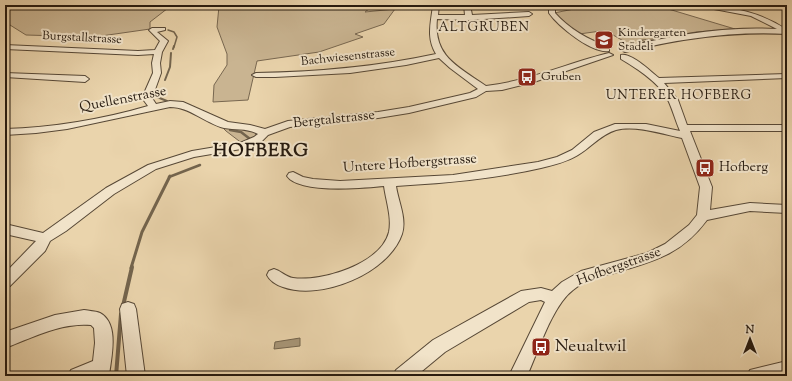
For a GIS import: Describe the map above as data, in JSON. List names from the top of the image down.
{
  "streets": {
    "street": [
      "Burgstallstrasse",
      "Bachwiesenstrasse",
      "Quellenstrasse",
      "Bergtalstrasse",
      "Untere Hofbergstrasse",
      "Hofbergstrasse"
    ]
  },
  "crossings": [
    ["Quellenstrasse", "Bergtalstrasse"]
  ],
  "districts": ["ALTGRUBEN", "UNTERER HOFBERG", "HOFBERG"],
  "places": {
    "school or university": ["Kindergarten Städeli"],
    "bus stop": ["Gruben", "Hofberg", "Neualtwil"]
  },
  "north": "top"
}
